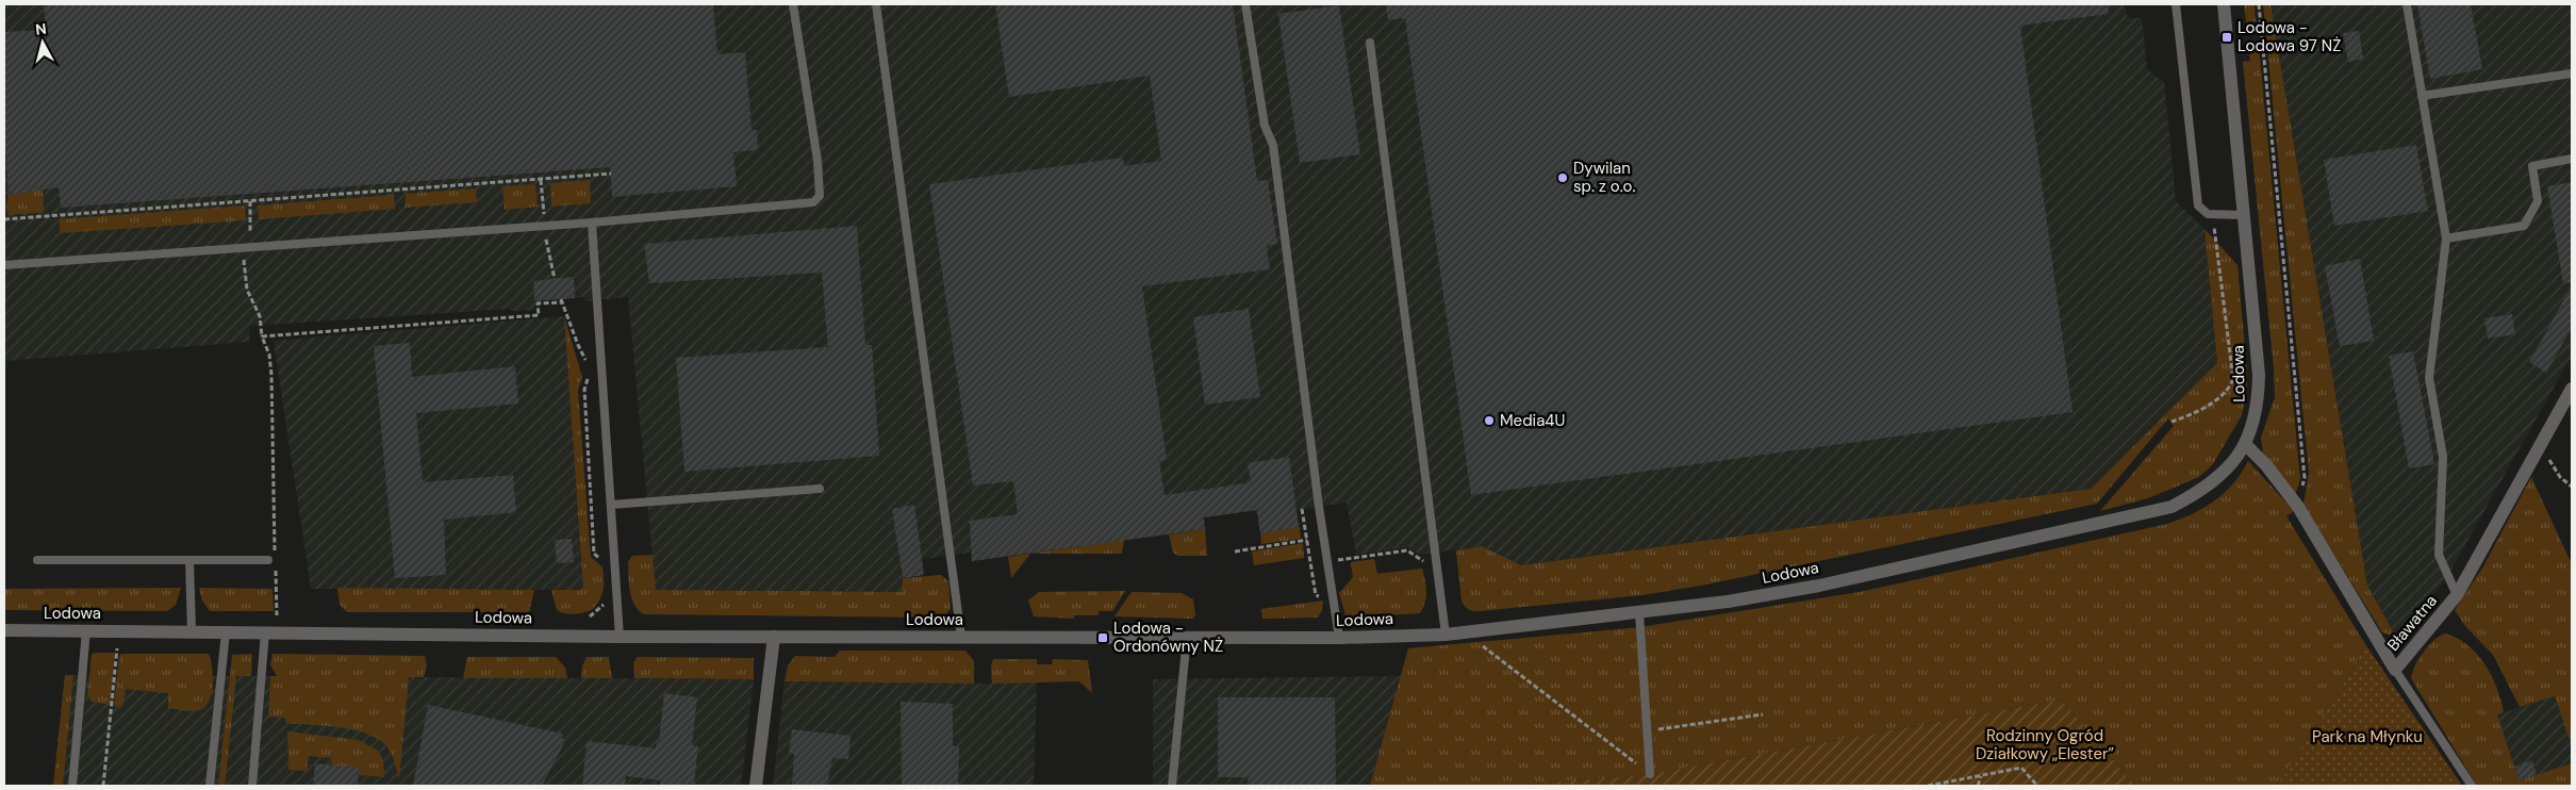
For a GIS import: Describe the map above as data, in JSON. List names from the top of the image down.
{
  "streets": {
    "street": ["Lodowa", "Bławatna"]
  },
  "crossings": [
    ["Lodowa", "Bławatna"]
  ],
  "parks": ["Rodzinny Ogród Działkowy „Elester”", "Park na Młynku"],
  "places": {
    "transit": ["Lodowa - Lodowa 97 NŻ", "Lodowa - Ordonówny NŻ"],
    "other": ["Dywilan sp. z o.o.", "Media4U"]
  },
  "north": "top"
}
